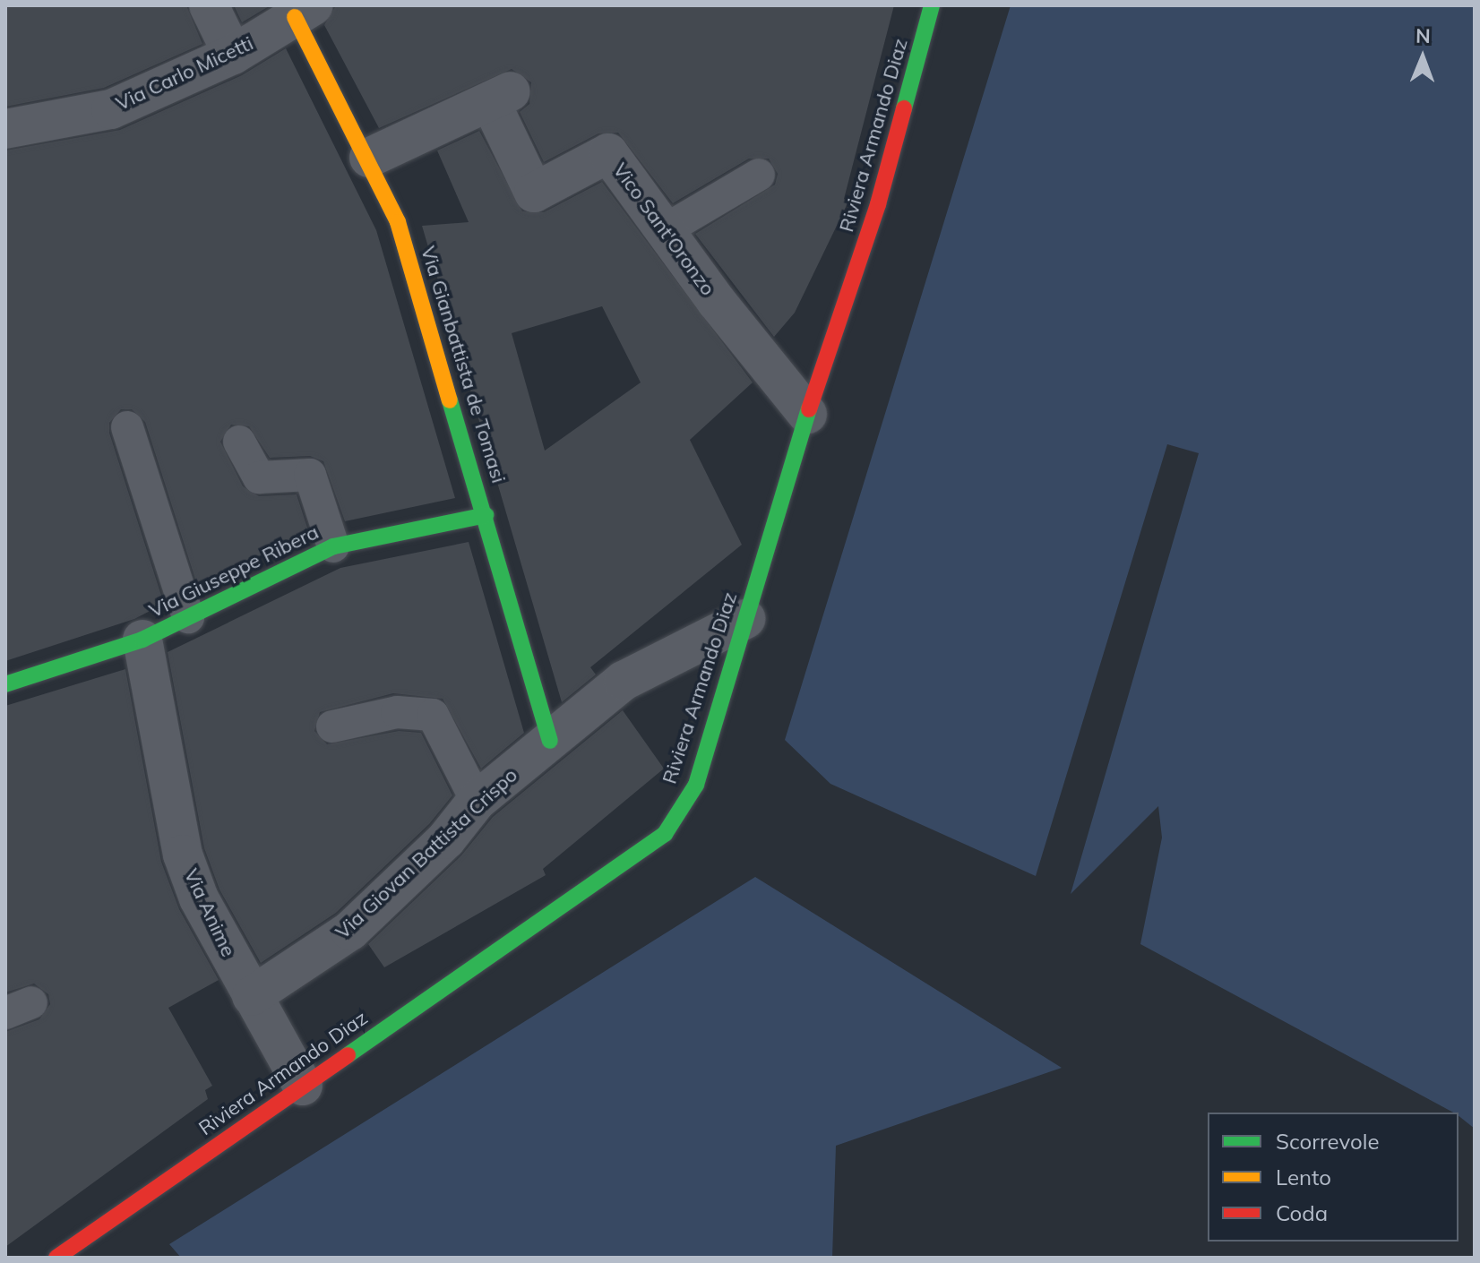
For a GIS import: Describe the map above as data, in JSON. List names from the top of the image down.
{
  "streets": {
    "street": [
      "Via Carlo Micetti",
      "Riviera Armando Diaz",
      "Vico Sant'Oronzo",
      "Via Gianbattista de Tomasi",
      "Via Giuseppe Ribera",
      "Via Giovan Battista Crispo",
      "Via Anime"
    ]
  },
  "crossings": [
    ["Via Carlo Micetti", "Via Gianbattista de Tomasi"],
    ["Riviera Armando Diaz", "Vico Sant'Oronzo"],
    ["Riviera Armando Diaz", "Via Giovan Battista Crispo"],
    ["Riviera Armando Diaz", "Via Anime"],
    ["Vico Sant'Oronzo", "Via Gianbattista de Tomasi"],
    ["Via Gianbattista de Tomasi", "Via Giuseppe Ribera"],
    ["Via Gianbattista de Tomasi", "Via Giovan Battista Crispo"],
    ["Via Giuseppe Ribera", "Via Anime"],
    ["Via Giovan Battista Crispo", "Via Anime"]
  ],
  "legend": ["Scorrevole", "Lento", "Coda"],
  "north": "top"
}
